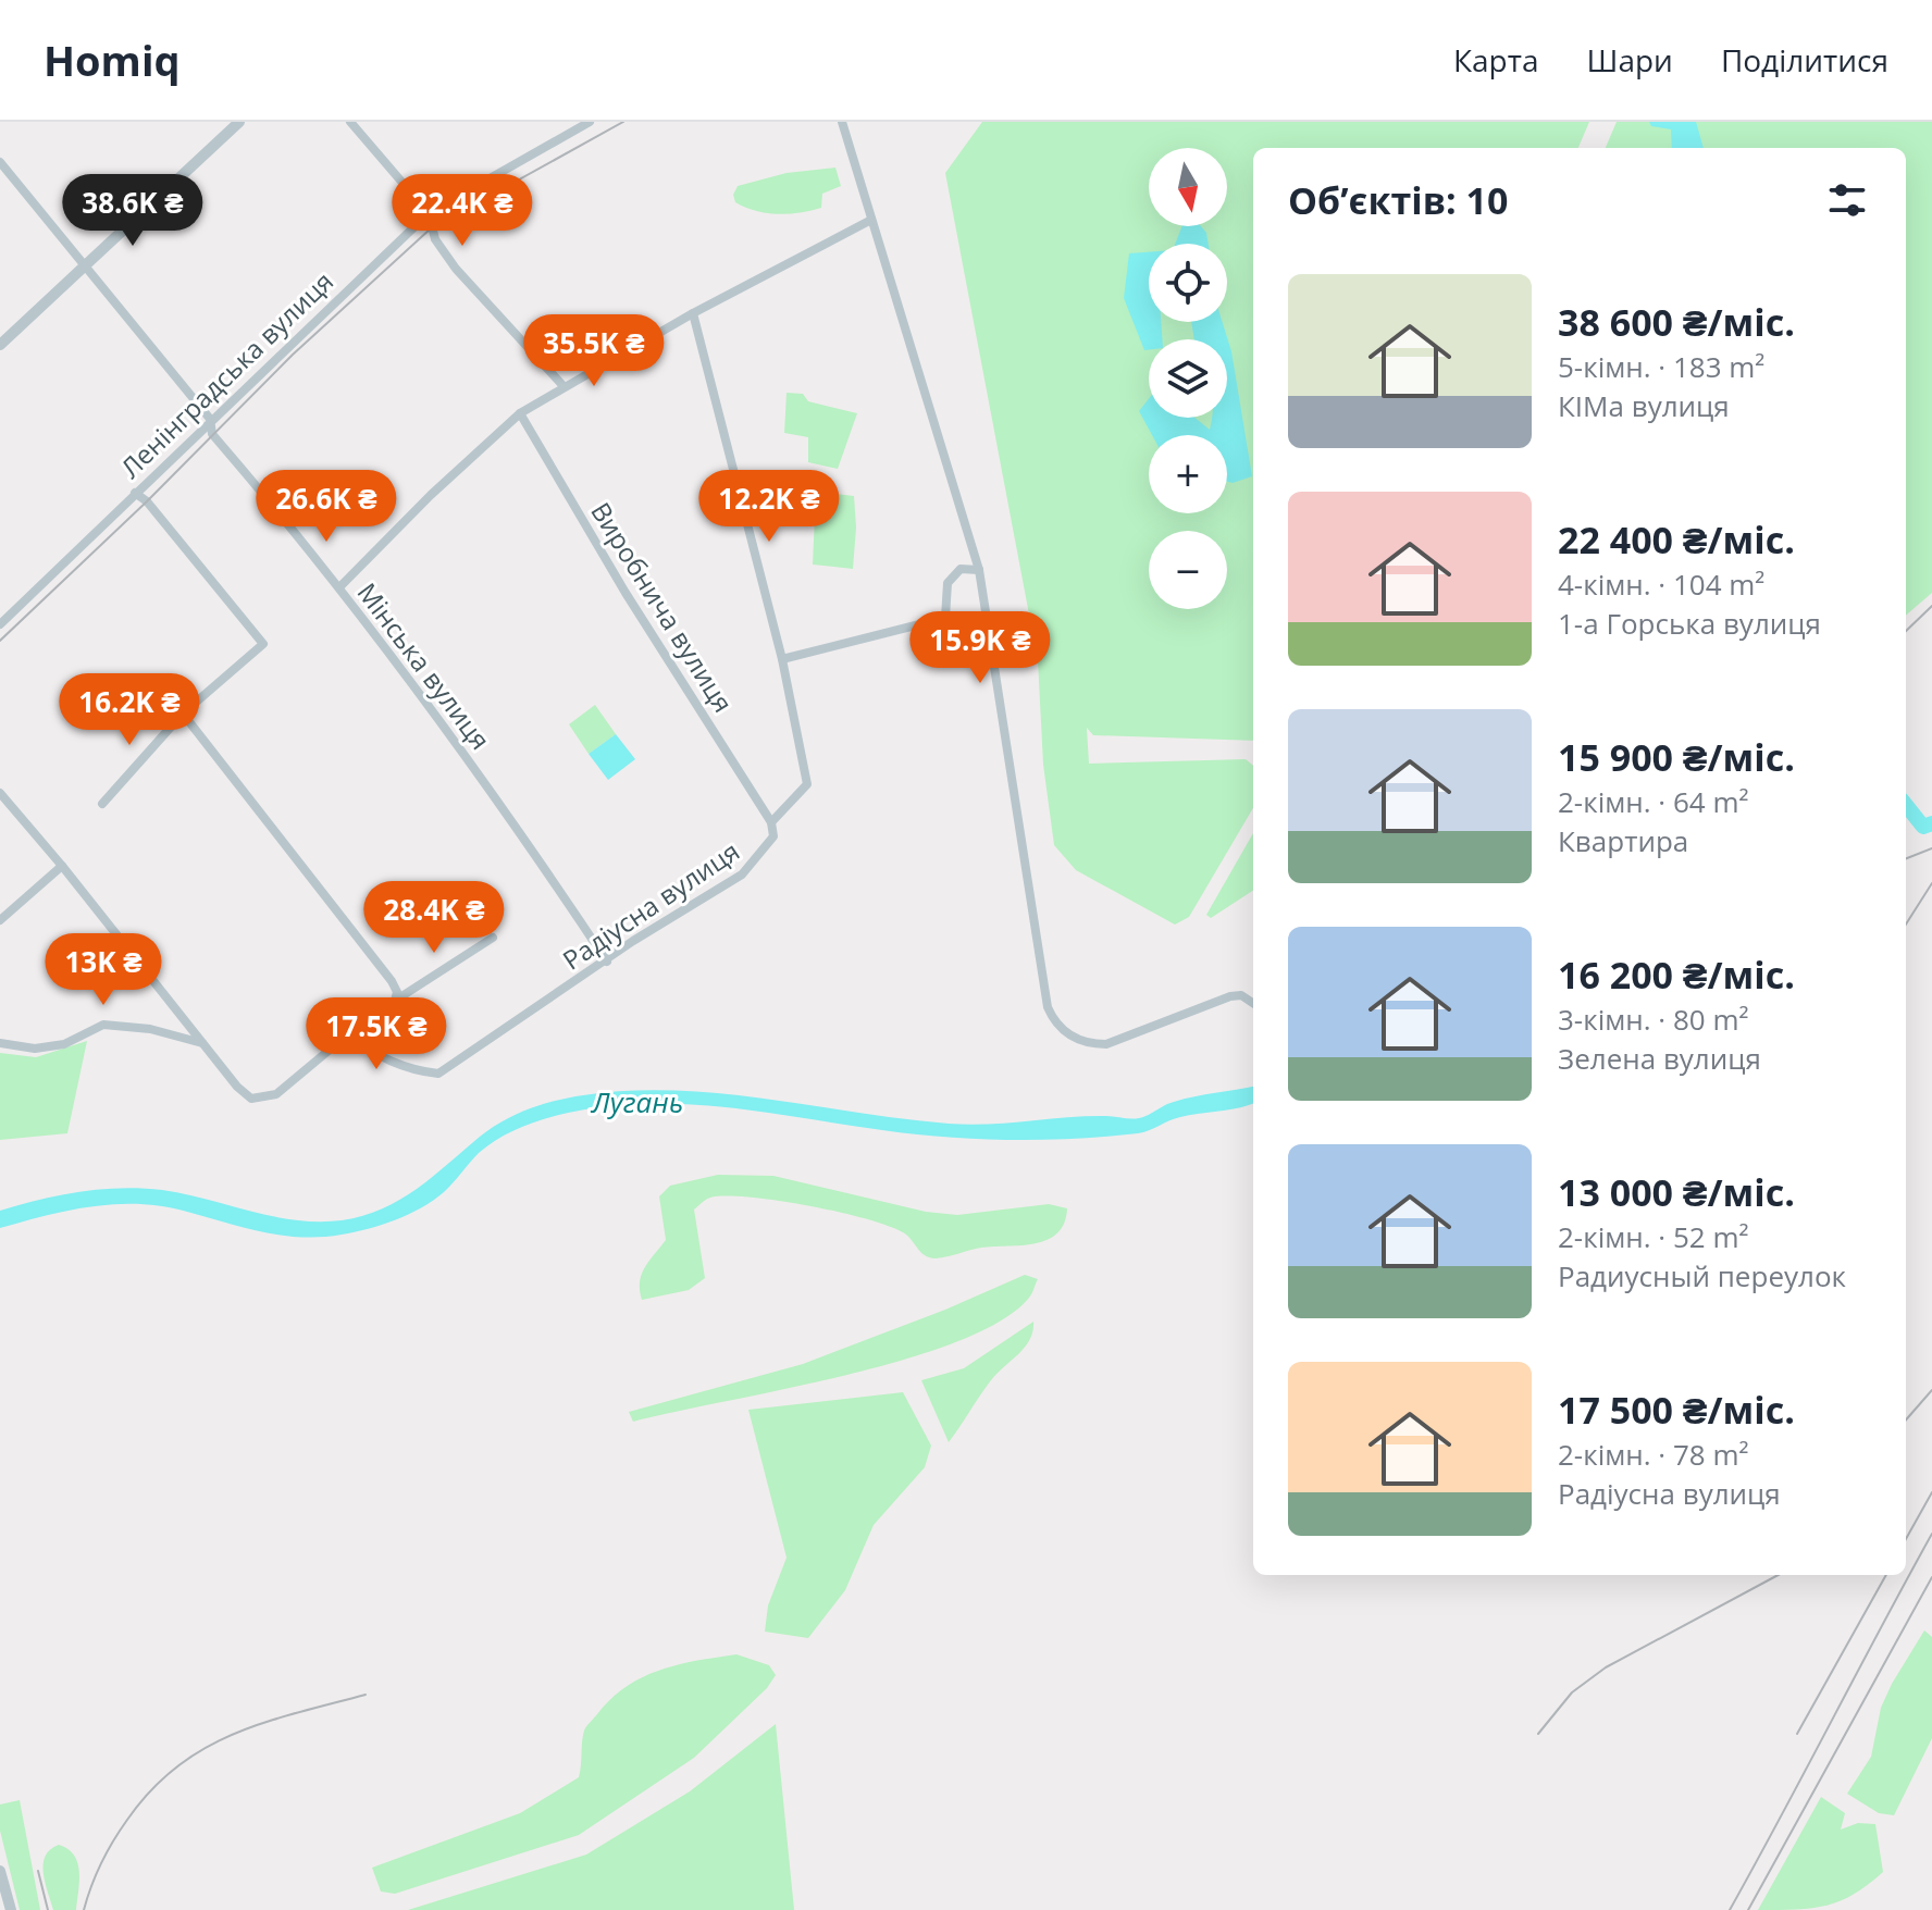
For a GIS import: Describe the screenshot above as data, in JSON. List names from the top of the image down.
{
  "streets": {
    "street": [
      "Ленінградська вулиця",
      "Виробнича вулиця",
      "Мінська вулиця",
      "Радіусна вулиця"
    ]
  },
  "crossings": [
    ["Ленінградська вулиця", "Мінська вулиця"],
    ["Виробнича вулиця", "Радіусна вулиця"],
    ["Мінська вулиця", "Радіусна вулиця"]
  ],
  "water": ["Лугань"],
  "north": "bottom",
  "page": {
    "header": "Homiq",
    "nav": ["Карта", "Шари", "Поділитися"],
    "map_buttons": ["+", "−"],
    "heading": "Об’єктів: 10",
    "price": [
      "38.6K ₴",
      "22.4K ₴",
      "35.5K ₴",
      "26.6K ₴",
      "12.2K ₴",
      "15.9K ₴",
      "16.2K ₴",
      "28.4K ₴",
      "13K ₴",
      "17.5K ₴"
    ],
    "list": [
      {
        "name": "38 600 ₴/міс.",
        "note": "5-кімн. · 183 m² · КІМа вулиця"
      },
      {
        "name": "22 400 ₴/міс.",
        "note": "4-кімн. · 104 m² · 1-а Горська вулиця"
      },
      {
        "name": "15 900 ₴/міс.",
        "note": "2-кімн. · 64 m² · Квартира"
      },
      {
        "name": "16 200 ₴/міс.",
        "note": "3-кімн. · 80 m² · Зелена вулиця"
      },
      {
        "name": "13 000 ₴/міс.",
        "note": "2-кімн. · 52 m² · Радиусный переулок"
      },
      {
        "name": "17 500 ₴/міс.",
        "note": "2-кімн. · 78 m² · Радіусна вулиця"
      }
    ]
  }
}
